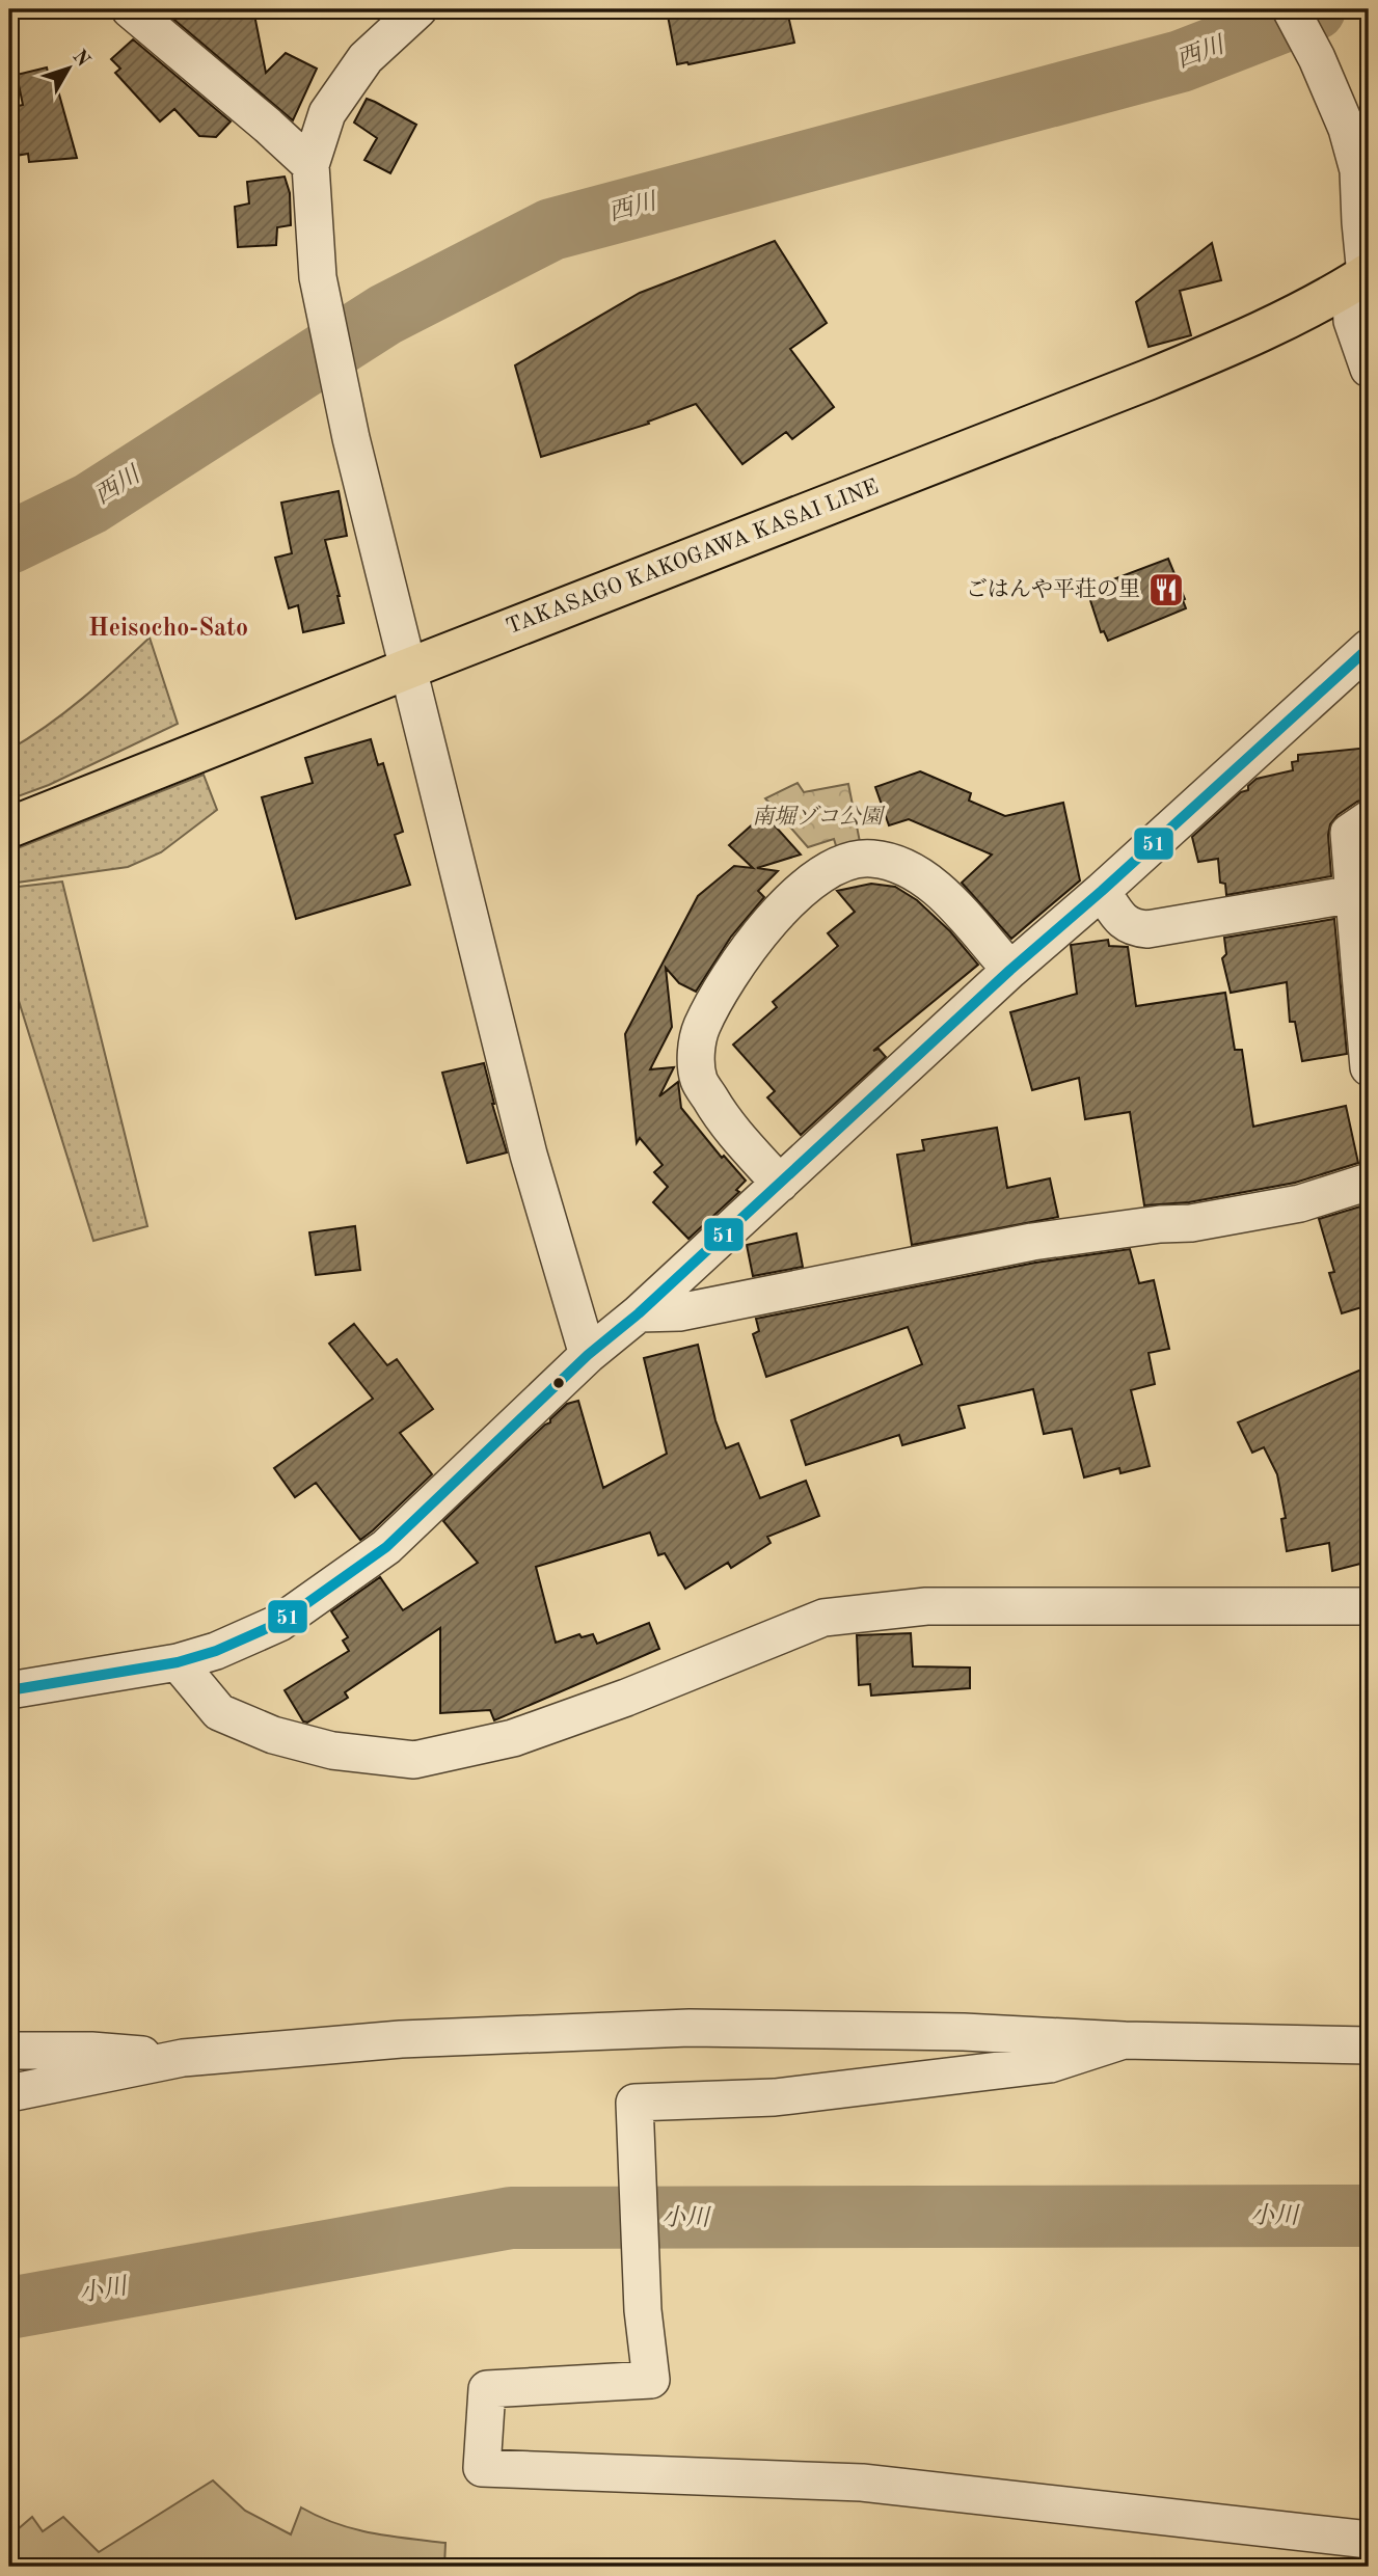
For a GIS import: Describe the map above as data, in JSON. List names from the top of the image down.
{
  "streets": {
    "main road": ["TAKASAGO KAKOGAWA KASAI LINE"]
  },
  "districts": ["Heisocho-Sato"],
  "water": ["西川", "小川"],
  "parks": ["南堀ゾコ公園"],
  "places": {
    "restaurant": ["ごはんや平荘の里"]
  },
  "lines": ["transit line 51"],
  "north": "top right"
}
